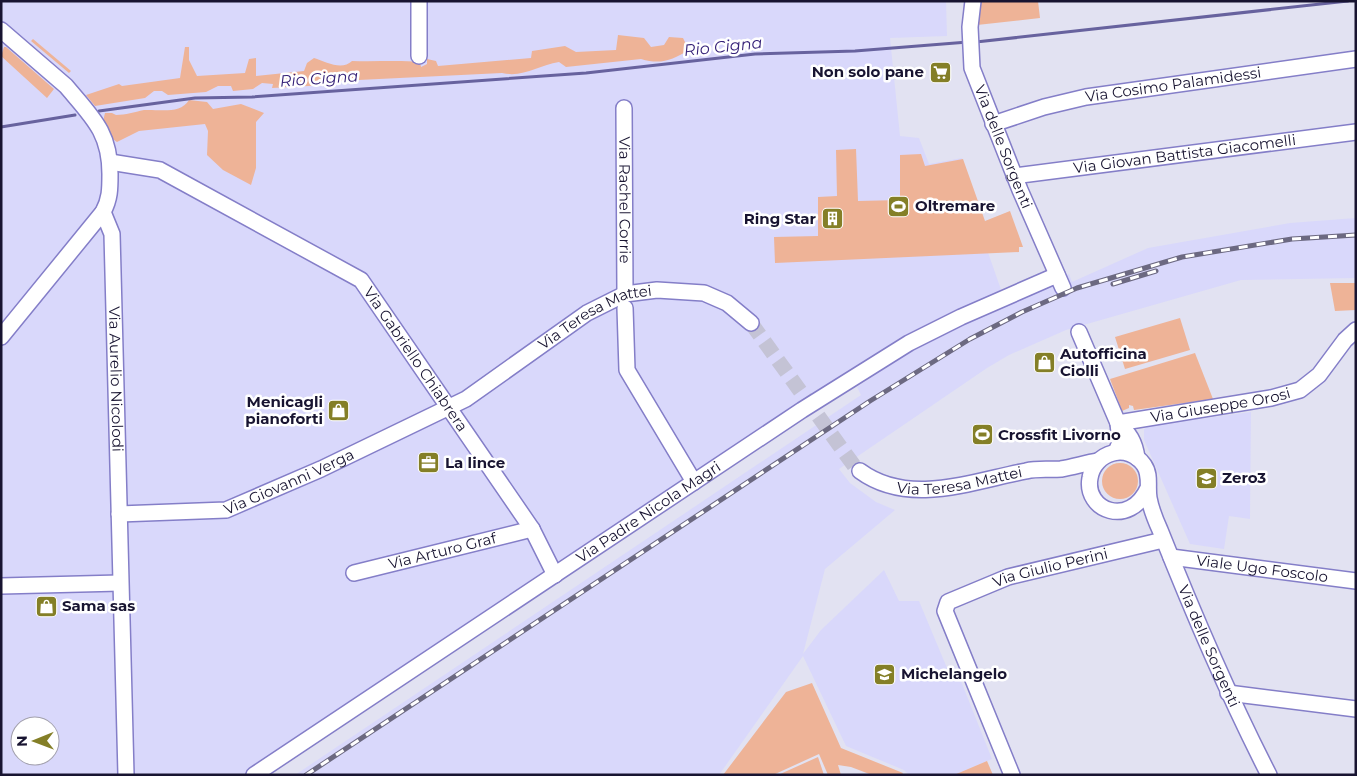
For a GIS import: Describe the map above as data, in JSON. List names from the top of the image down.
{
  "streets": {
    "street": [
      "Via Cosimo Palamidessi",
      "Via delle Sorgenti",
      "Via Giovan Battista Giacomelli",
      "Via Rachel Corrie",
      "Via Teresa Mattei",
      "Via Gabriello Chiabrera",
      "Via Aurelio Nicolodi",
      "Via Giuseppe Orosi",
      "Via Giovanni Verga",
      "Via Padre Nicola Magri",
      "Via Arturo Graf",
      "Via Giulio Perini",
      "Viale Ugo Foscolo"
    ]
  },
  "crossings": [
    ["Via Cosimo Palamidessi", "Via delle Sorgenti"],
    ["Via delle Sorgenti", "Via Giovan Battista Giacomelli"],
    ["Via delle Sorgenti", "Via Teresa Mattei"],
    ["Via delle Sorgenti", "Via Giuseppe Orosi"],
    ["Via delle Sorgenti", "Via Padre Nicola Magri"],
    ["Via delle Sorgenti", "Via Giulio Perini"],
    ["Via delle Sorgenti", "Viale Ugo Foscolo"],
    ["Via Rachel Corrie", "Via Teresa Mattei"],
    ["Via Rachel Corrie", "Via Padre Nicola Magri"],
    ["Via Teresa Mattei", "Via Gabriello Chiabrera"],
    ["Via Teresa Mattei", "Via Giovanni Verga"],
    ["Via Gabriello Chiabrera", "Via Giovanni Verga"],
    ["Via Gabriello Chiabrera", "Via Padre Nicola Magri"],
    ["Via Gabriello Chiabrera", "Via Arturo Graf"],
    ["Via Aurelio Nicolodi", "Via Giovanni Verga"]
  ],
  "water": ["Rio Cigna"],
  "places": {
    "supermarket": ["Non solo pane"],
    "sports": ["Oltremare", "Crossfit Livorno"],
    "building": ["Ring Star"],
    "shop": ["Autofficina Ciolli", "Menicagli pianoforti", "Sama sas"],
    "office": ["La lince"],
    "school or university": ["Zero3", "Michelangelo"]
  },
  "north": "left"
}
